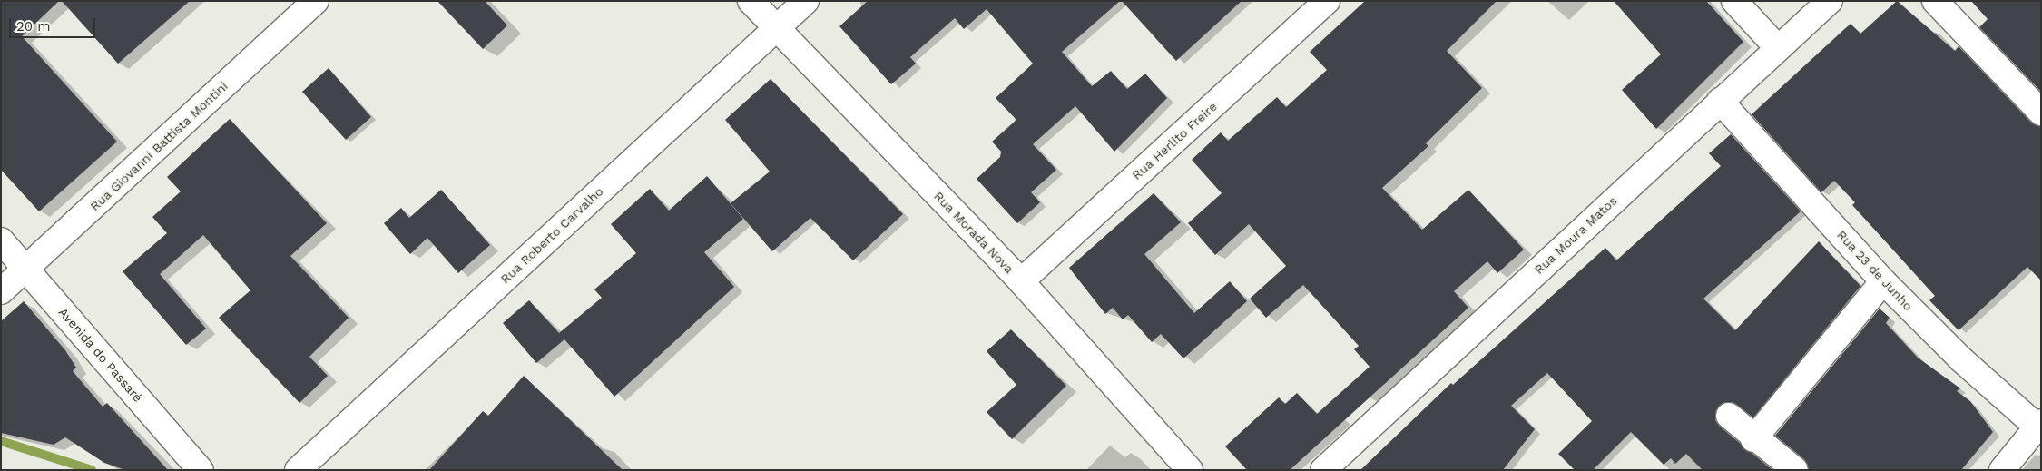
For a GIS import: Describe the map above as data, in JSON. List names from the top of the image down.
{
  "streets": {
    "street": [
      "Rua Herlito Freire",
      "Rua Giovanni Battista Montini",
      "Rua Morada Nova",
      "Rua Roberto Carvalho",
      "Rua Moura Matos",
      "Rua 23 de Junho",
      "Avenida do Passaré"
    ]
  },
  "crossings": [
    ["Rua Herlito Freire", "Rua Morada Nova"],
    ["Rua Giovanni Battista Montini", "Avenida do Passaré"],
    ["Rua Morada Nova", "Rua Roberto Carvalho"],
    ["Rua Moura Matos", "Rua 23 de Junho"]
  ],
  "scale_bar": "20 m"
}
